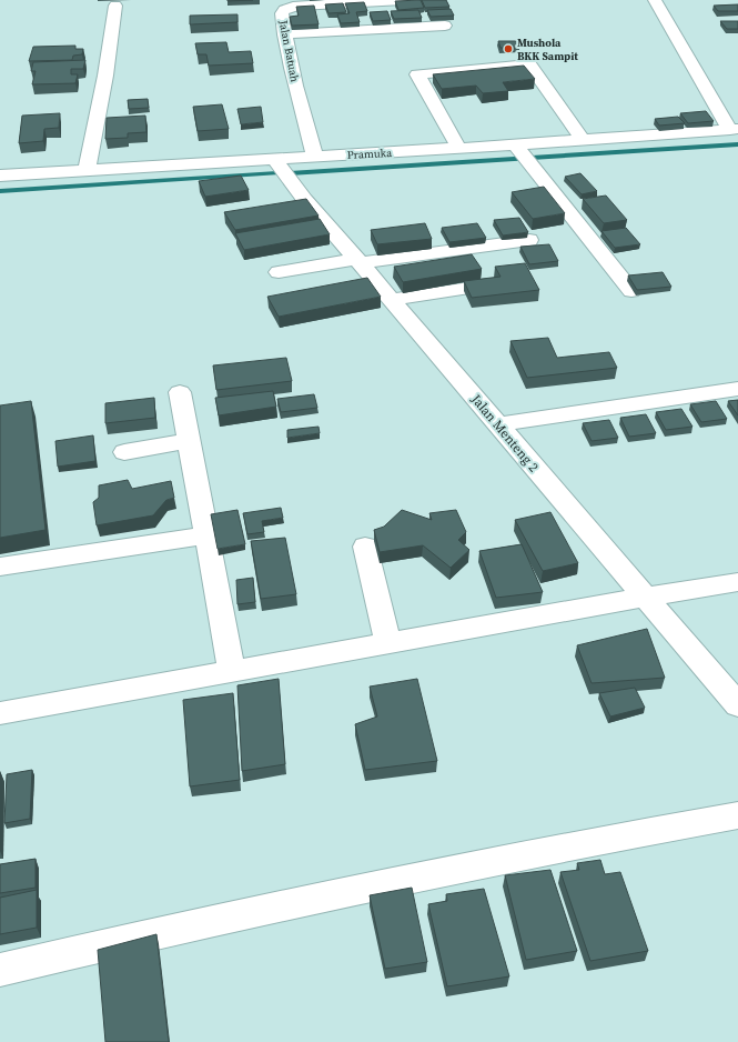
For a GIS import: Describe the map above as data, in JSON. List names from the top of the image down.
{
  "streets": {
    "street": ["Jalan Batuah", "Pramuka", "Jalan Menteng 2"]
  },
  "crossings": [
    ["Jalan Batuah", "Pramuka"],
    ["Pramuka", "Jalan Menteng 2"]
  ],
  "places": ["Mushola BKK Sampit"]
}
